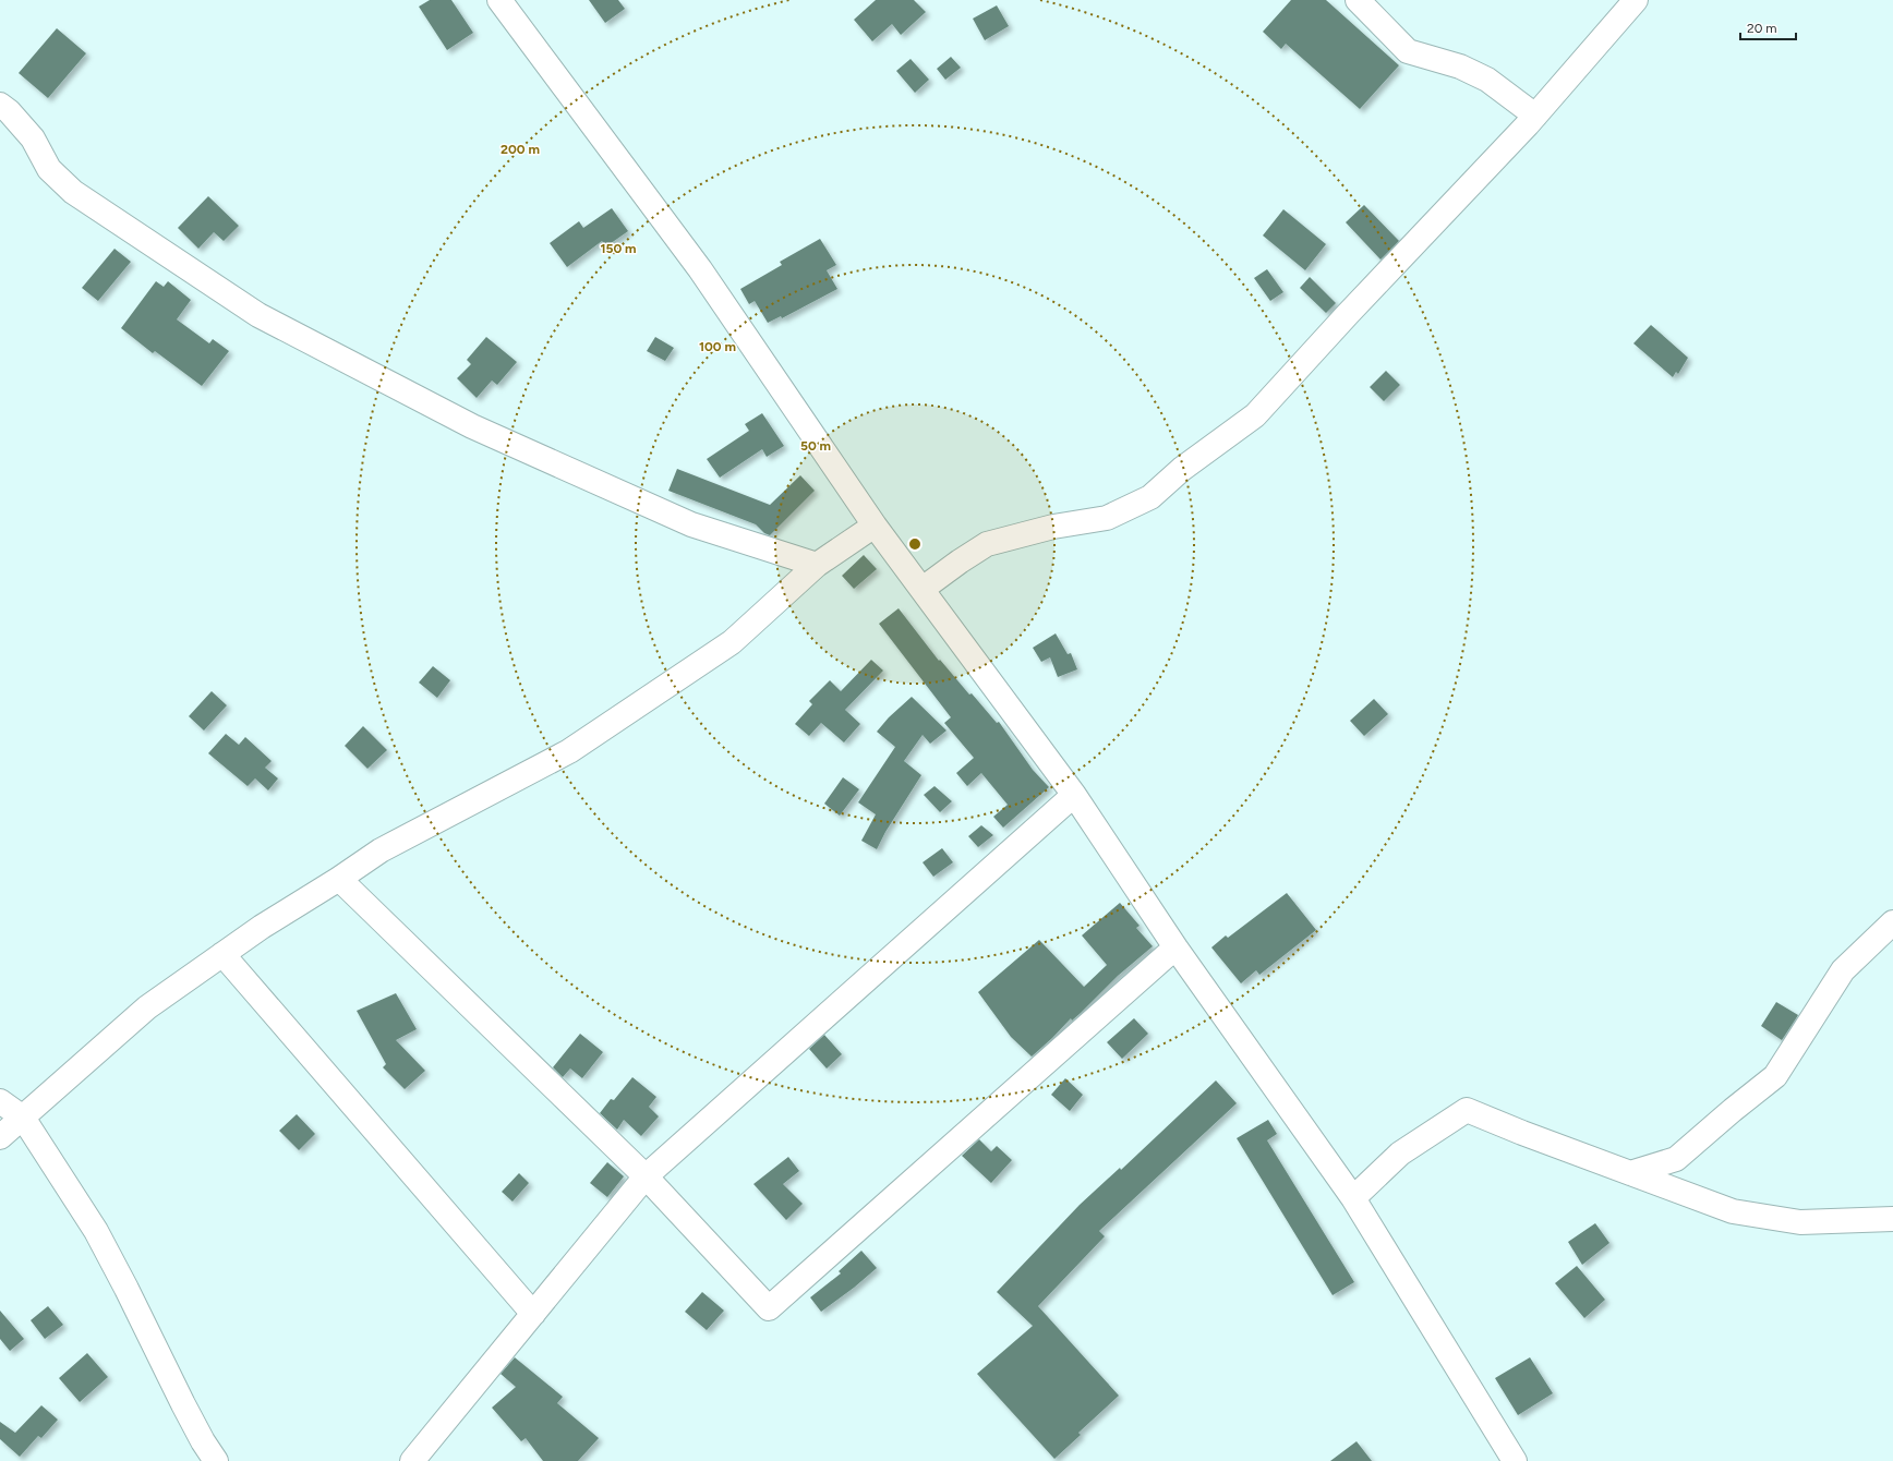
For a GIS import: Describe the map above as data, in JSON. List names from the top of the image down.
{
  "scale_bar": "20 m",
  "rings": [
    "200 m",
    "150 m",
    "100 m",
    "50 m"
  ]
}
